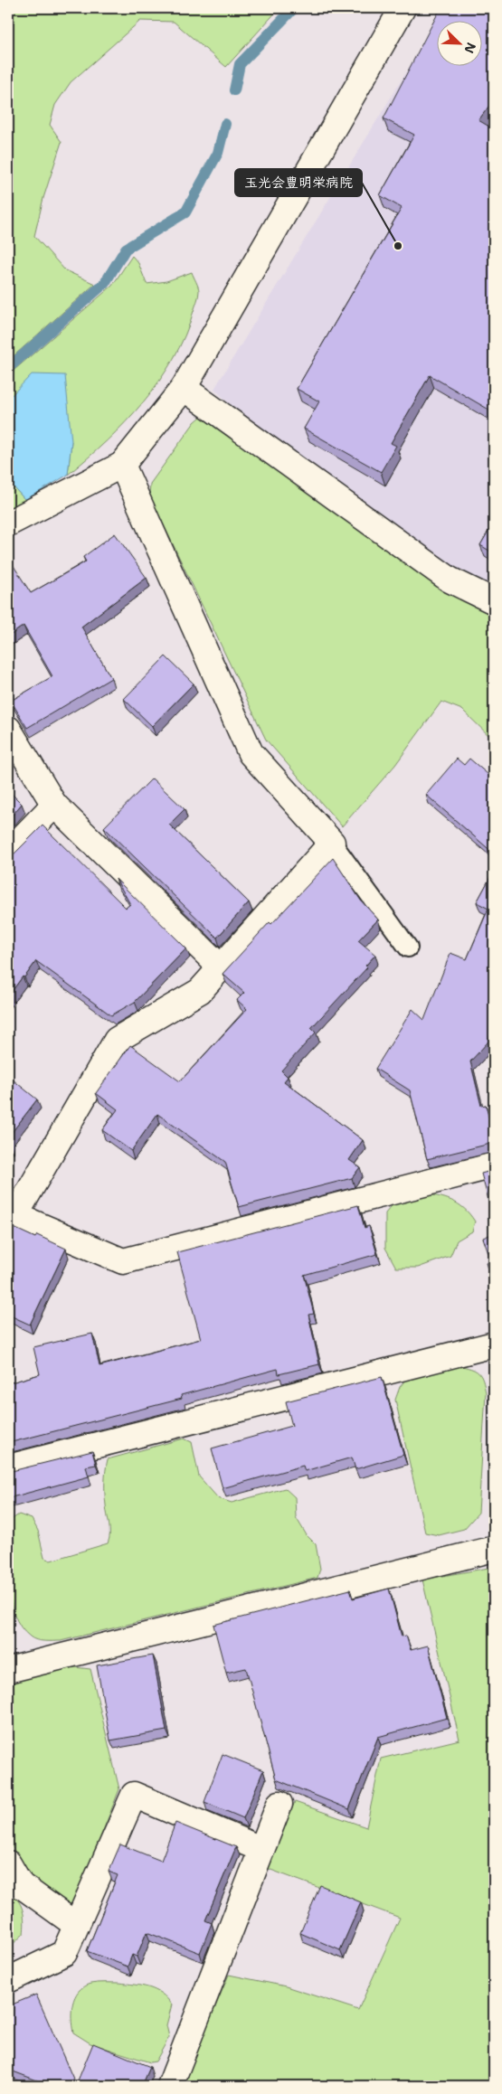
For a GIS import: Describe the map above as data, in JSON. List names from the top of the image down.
{
  "places": ["玉光会豊明栄病院"],
  "north": "bottom right"
}
